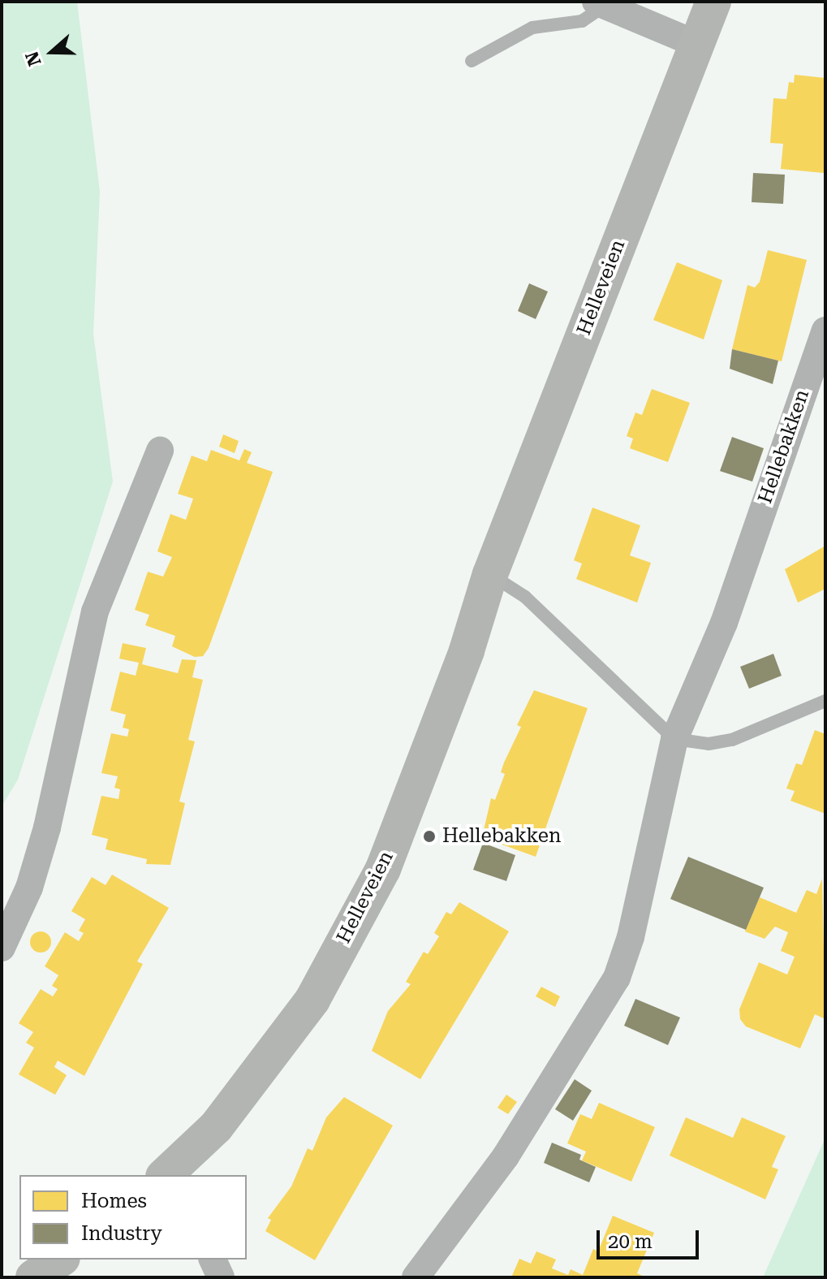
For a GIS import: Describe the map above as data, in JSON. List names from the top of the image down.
{
  "streets": {
    "main road": ["Helleveien"],
    "street": ["Hellebakken"]
  },
  "places": ["Hellebakken"],
  "legend": ["Homes", "Industry"],
  "scale_bar": "20 m",
  "north": "left"
}
